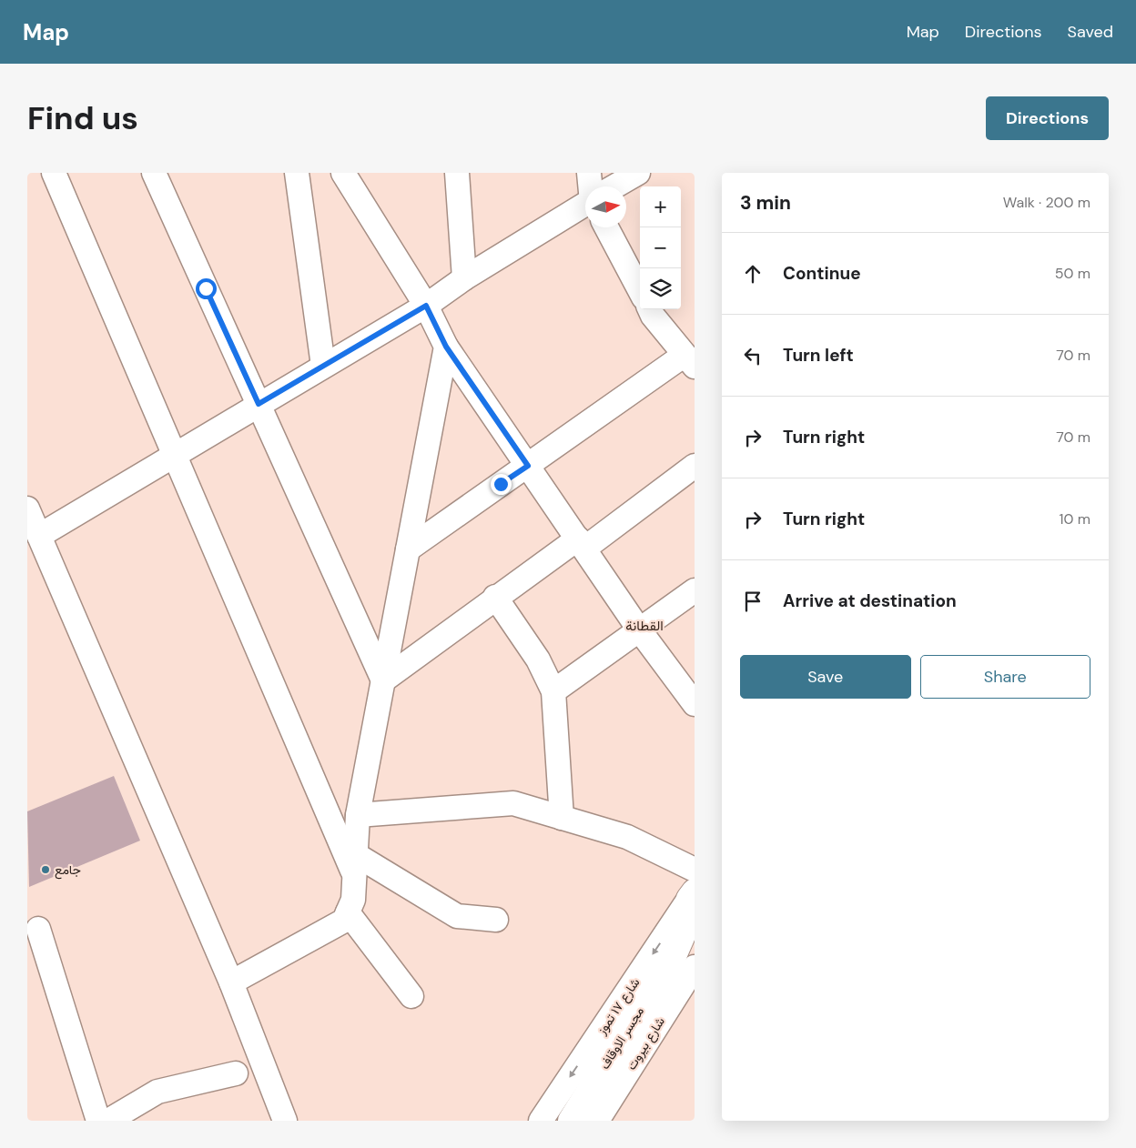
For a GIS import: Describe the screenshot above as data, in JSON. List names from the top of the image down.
{
  "streets": {
    "main road": ["مجسر الاوقاف"],
    "street": ["شارع ١٧ تموز", "شارع بيروت"]
  },
  "crossings": [
    ["شارع ١٧ تموز", "مجسر الاوقاف"],
    ["مجسر الاوقاف", "شارع بيروت"]
  ],
  "one_way": ["شارع ١٧ تموز"],
  "districts": ["القطانة"],
  "places": ["جامع"],
  "north": "right",
  "page": {
    "header": "Map",
    "nav": ["Map", "Directions", "Saved"],
    "buttons": [
      "Directions",
      ["Save", "Share"]
    ],
    "title": "Find us",
    "heading": ["3 min", "Walk · 200 m"],
    "map_buttons": ["+", "−"],
    "list": [
      ["Continue", "50 m"],
      ["Turn left", "70 m"],
      ["Turn right", "70 m"],
      ["Turn right", "10 m"],
      "Arrive at destination"
    ]
  }
}
